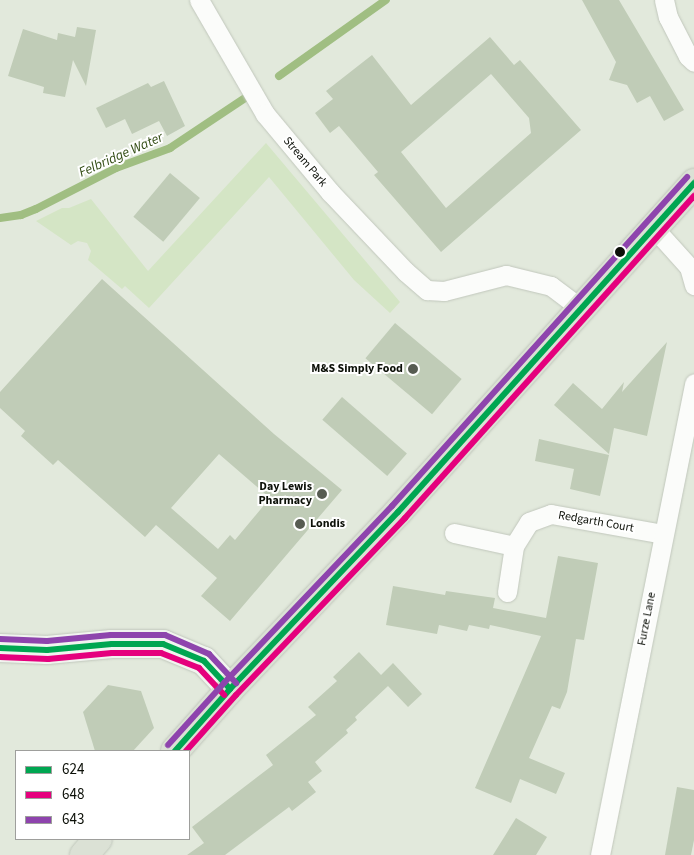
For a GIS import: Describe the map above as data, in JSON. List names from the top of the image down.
{
  "streets": {
    "street": ["Stream Park", "Redgarth Court", "Furze Lane"]
  },
  "crossings": [
    ["Redgarth Court", "Furze Lane"]
  ],
  "water": ["Felbridge Water"],
  "places": ["M&S Simply Food", "Day Lewis Pharmacy", "Londis"],
  "lines": ["transit line 643", "transit line 624", "transit line 648"],
  "legend": ["624", "648", "643"]
}
